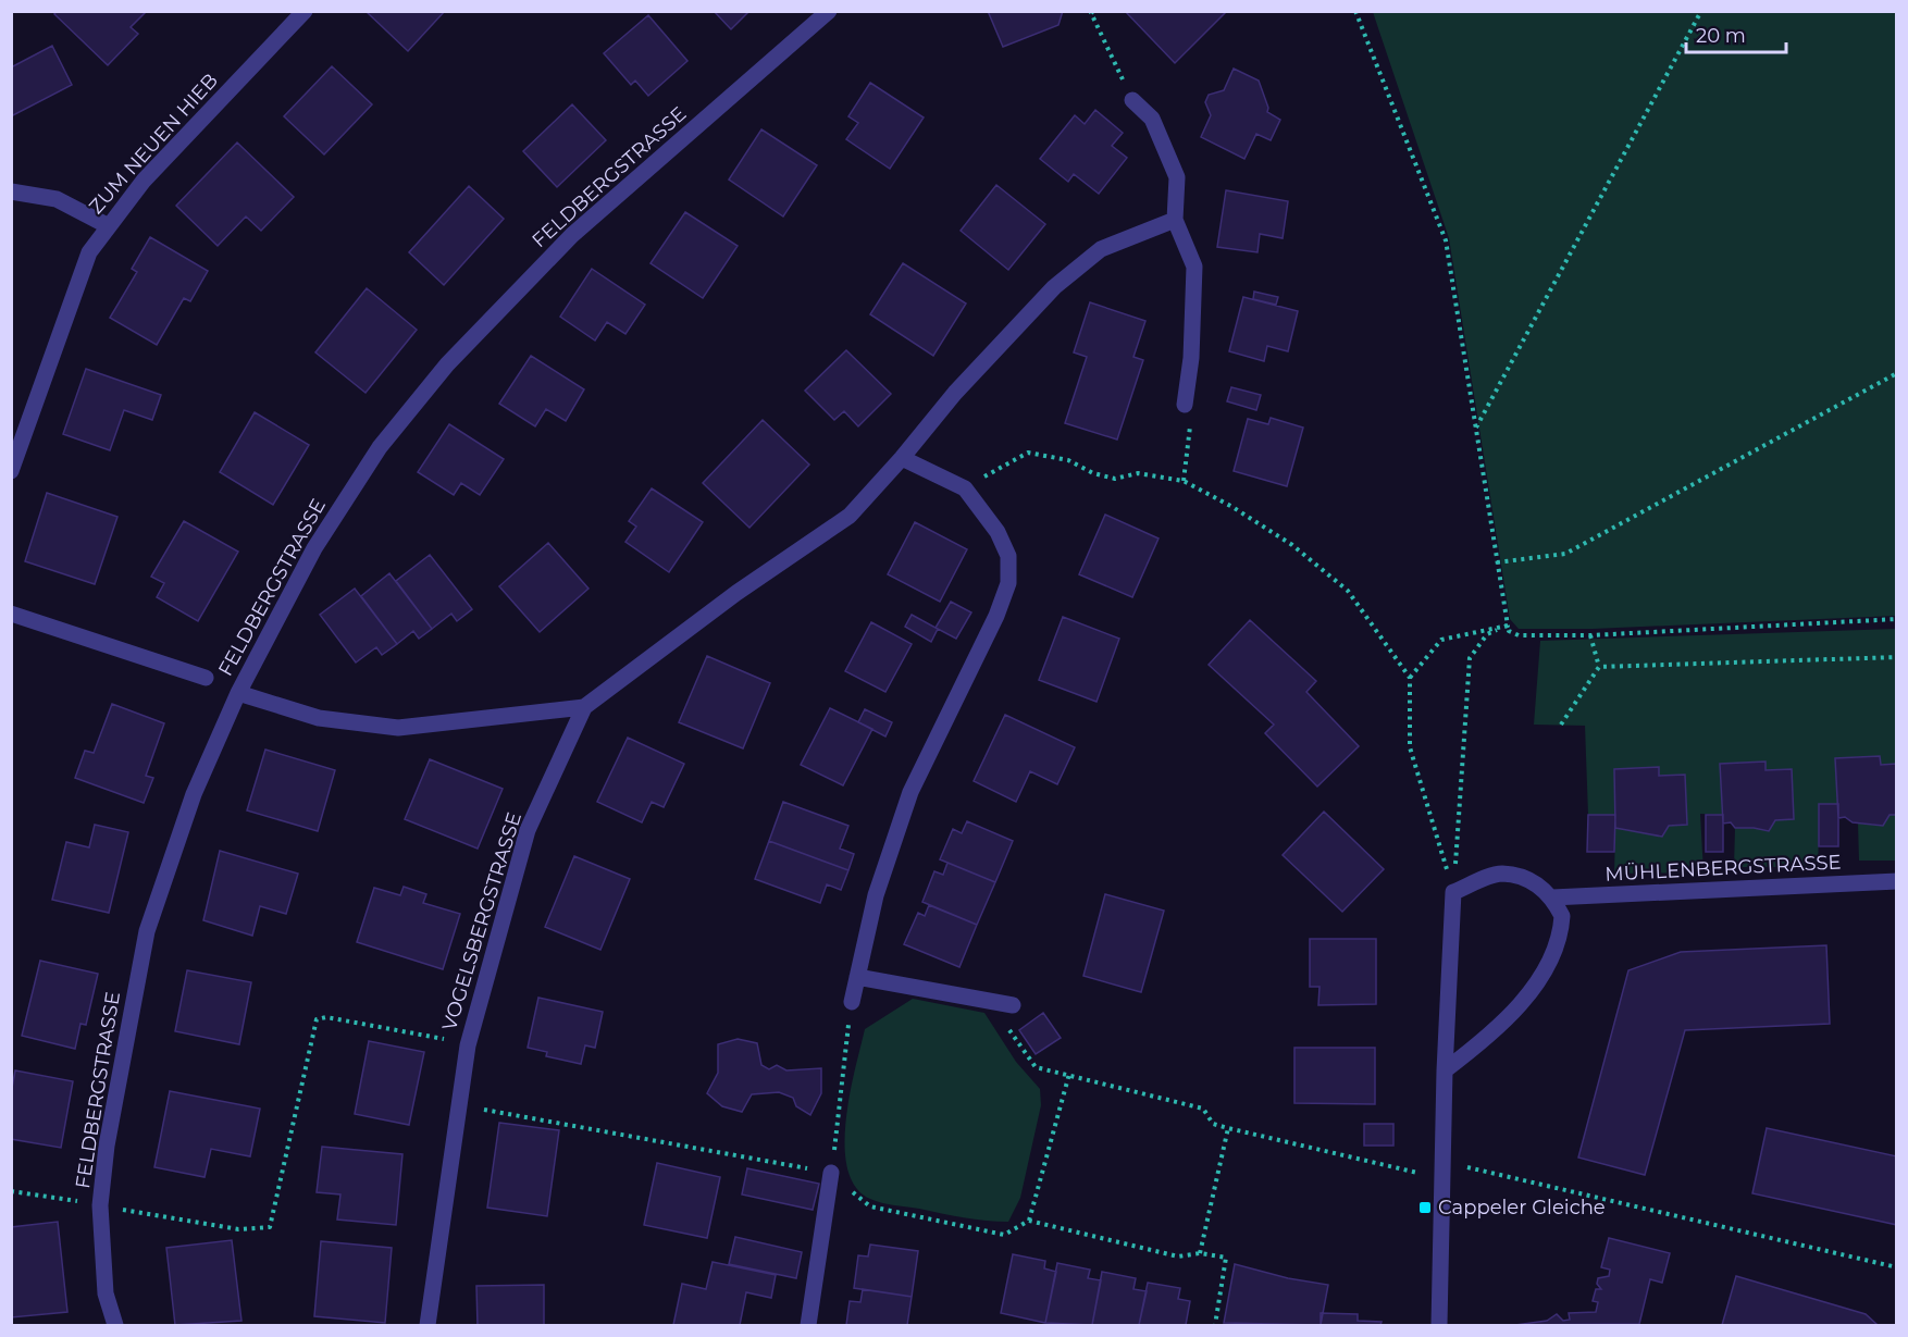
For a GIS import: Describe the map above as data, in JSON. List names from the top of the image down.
{
  "streets": {
    "street": [
      "ZUM NEUEN HIEB",
      "FELDBERGSTRASSE",
      "MÜHLENBERGSTRASSE",
      "VOGELSBERGSTRASSE"
    ]
  },
  "places": {
    "transit": ["Cappeler Gleiche"]
  },
  "scale_bar": "20 m"
}
